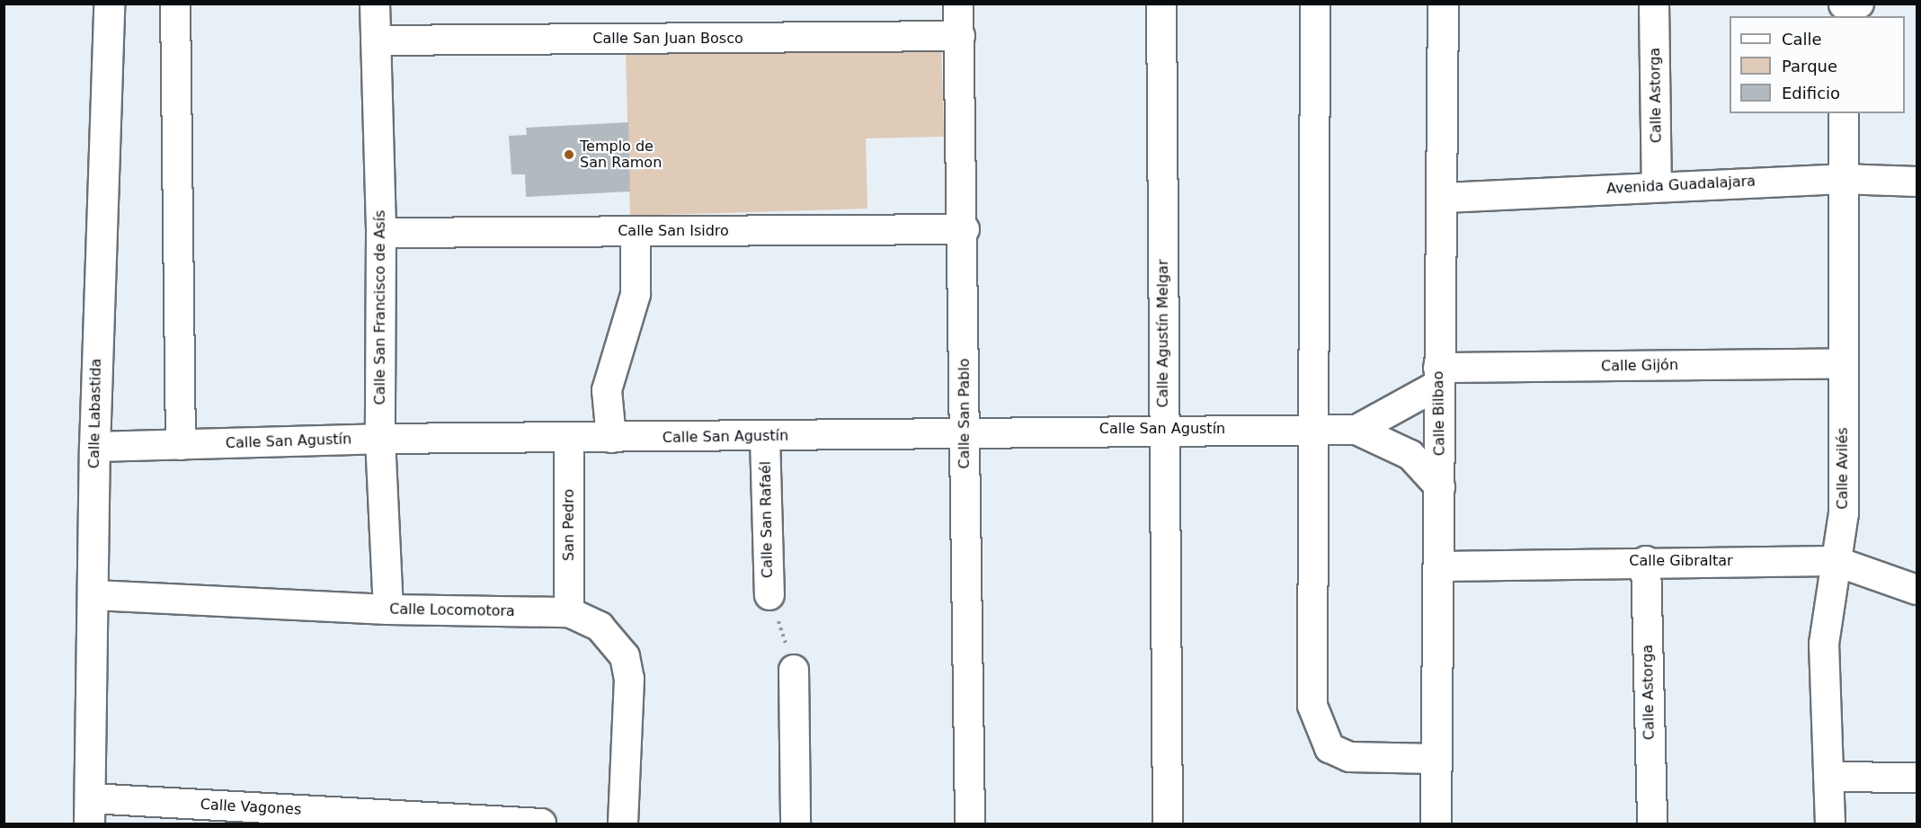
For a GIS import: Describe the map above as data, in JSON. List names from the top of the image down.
{
  "streets": {
    "street": [
      "Calle San Juan Bosco",
      "Calle Astorga",
      "Avenida Guadalajara",
      "Calle San Isidro",
      "Calle San Francisco de Asís",
      "Calle Agustín Melgar",
      "Calle Gijón",
      "Calle Labastida",
      "Calle San Pablo",
      "Calle Bilbao",
      "Calle San Agustín",
      "Calle Avilés",
      "Calle San Rafaél",
      "San Pedro",
      "Calle Gibraltar",
      "Calle Locomotora",
      "Calle Vagones"
    ]
  },
  "crossings": [
    ["Calle San Juan Bosco", "Calle San Francisco de Asís"],
    ["Calle San Juan Bosco", "Calle San Pablo"],
    ["Calle Astorga", "Avenida Guadalajara"],
    ["Calle Astorga", "Calle Gibraltar"],
    ["Avenida Guadalajara", "Calle Bilbao"],
    ["Avenida Guadalajara", "Calle Avilés"],
    ["Calle San Isidro", "Calle San Francisco de Asís"],
    ["Calle San Isidro", "Calle San Pablo"],
    ["Calle San Francisco de Asís", "Calle San Agustín"],
    ["Calle San Francisco de Asís", "Calle Locomotora"],
    ["Calle Agustín Melgar", "Calle San Agustín"],
    ["Calle Gijón", "Calle Bilbao"],
    ["Calle Gijón", "Calle San Agustín"],
    ["Calle Gijón", "Calle Avilés"],
    ["Calle Labastida", "Calle San Agustín"],
    ["Calle Labastida", "Calle Locomotora"],
    ["Calle Labastida", "Calle Vagones"],
    ["Calle San Pablo", "Calle San Agustín"],
    ["Calle Bilbao", "Calle San Agustín"],
    ["Calle Bilbao", "Calle Gibraltar"],
    ["Calle San Agustín", "Calle San Rafaél"],
    ["Calle San Agustín", "San Pedro"],
    ["Calle Avilés", "Calle Gibraltar"],
    ["San Pedro", "Calle Locomotora"]
  ],
  "places": ["Templo de San Ramon"],
  "legend": ["Calle", "Parque", "Edificio"]
}
